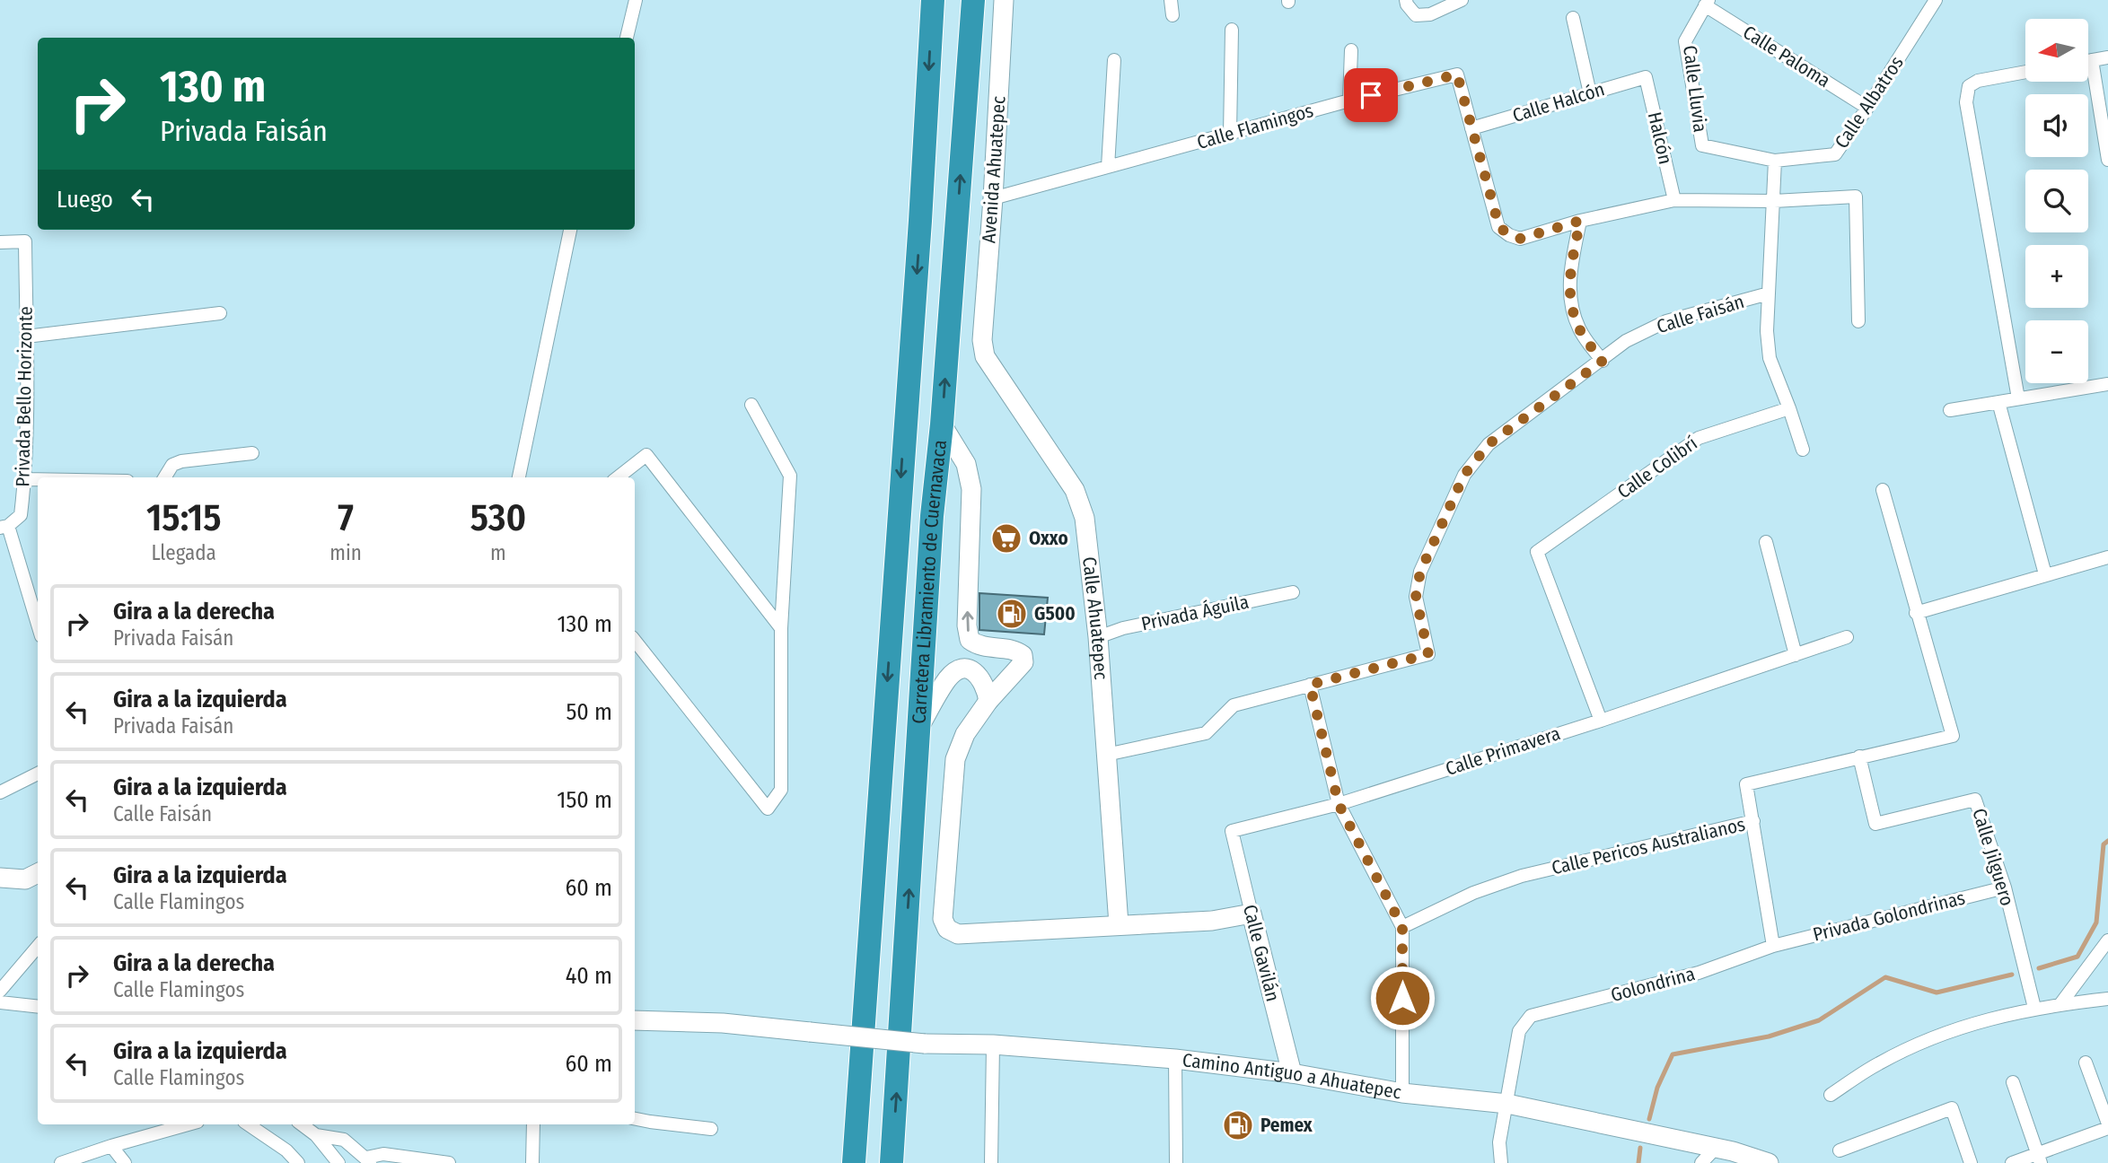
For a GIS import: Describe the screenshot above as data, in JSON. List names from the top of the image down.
{
  "streets": {
    "highway": ["Carretera Libramiento de Cuernavaca"],
    "street": [
      "Calle Paloma",
      "Calle Lluvia",
      "Calle Halcón",
      "Calle Albatros",
      "Calle Flamingos",
      "Halcón",
      "Avenida Ahuatepec",
      "Calle Faisán",
      "Privada Bello Horizonte",
      "Calle Colibrí",
      "Privada Águila",
      "Calle Ahuatepec",
      "Calle Primavera",
      "Calle Pericos Australianos",
      "Calle Jilguero",
      "Privada Golondrinas",
      "Calle Gavilán",
      "Golondrina",
      "Camino Antiguo a Ahuatepec"
    ]
  },
  "crossings": [
    ["Calle Paloma", "Calle Lluvia"],
    ["Calle Paloma", "Calle Albatros"],
    ["Calle Lluvia", "Calle Albatros"],
    ["Calle Halcón", "Calle Flamingos"],
    ["Calle Halcón", "Halcón"],
    ["Calle Flamingos", "Halcón"],
    ["Calle Flamingos", "Avenida Ahuatepec"],
    ["Avenida Ahuatepec", "Calle Ahuatepec"],
    ["Calle Colibrí", "Calle Primavera"],
    ["Privada Águila", "Calle Ahuatepec"],
    ["Calle Primavera", "Calle Gavilán"],
    ["Calle Pericos Australianos", "Calle Jilguero"],
    ["Calle Jilguero", "Privada Golondrinas"],
    ["Privada Golondrinas", "Golondrina"],
    ["Calle Gavilán", "Camino Antiguo a Ahuatepec"],
    ["Golondrina", "Camino Antiguo a Ahuatepec"]
  ],
  "places": {
    "supermarket": ["Oxxo"],
    "fuel station": ["G500", "Pemex"]
  },
  "north": "left",
  "page": {
    "map_buttons": ["+", "−"],
    "turn": ["130 m", "Privada Faisán"],
    "then": "Luego",
    "eta": [
      "15:15",
      "Llegada",
      "7",
      "min",
      "530",
      "m"
    ],
    "list": [
      {
        "name": "Gira a la derecha",
        "note": "Privada Faisán",
        "value": "130 m"
      },
      {
        "name": "Gira a la izquierda",
        "note": "Privada Faisán",
        "value": "50 m"
      },
      {
        "name": "Gira a la izquierda",
        "note": "Calle Faisán",
        "value": "150 m"
      },
      {
        "name": "Gira a la izquierda",
        "note": "Calle Flamingos",
        "value": "60 m"
      },
      {
        "name": "Gira a la derecha",
        "note": "Calle Flamingos",
        "value": "40 m"
      },
      {
        "name": "Gira a la izquierda",
        "note": "Calle Flamingos",
        "value": "60 m"
      }
    ]
  }
}
